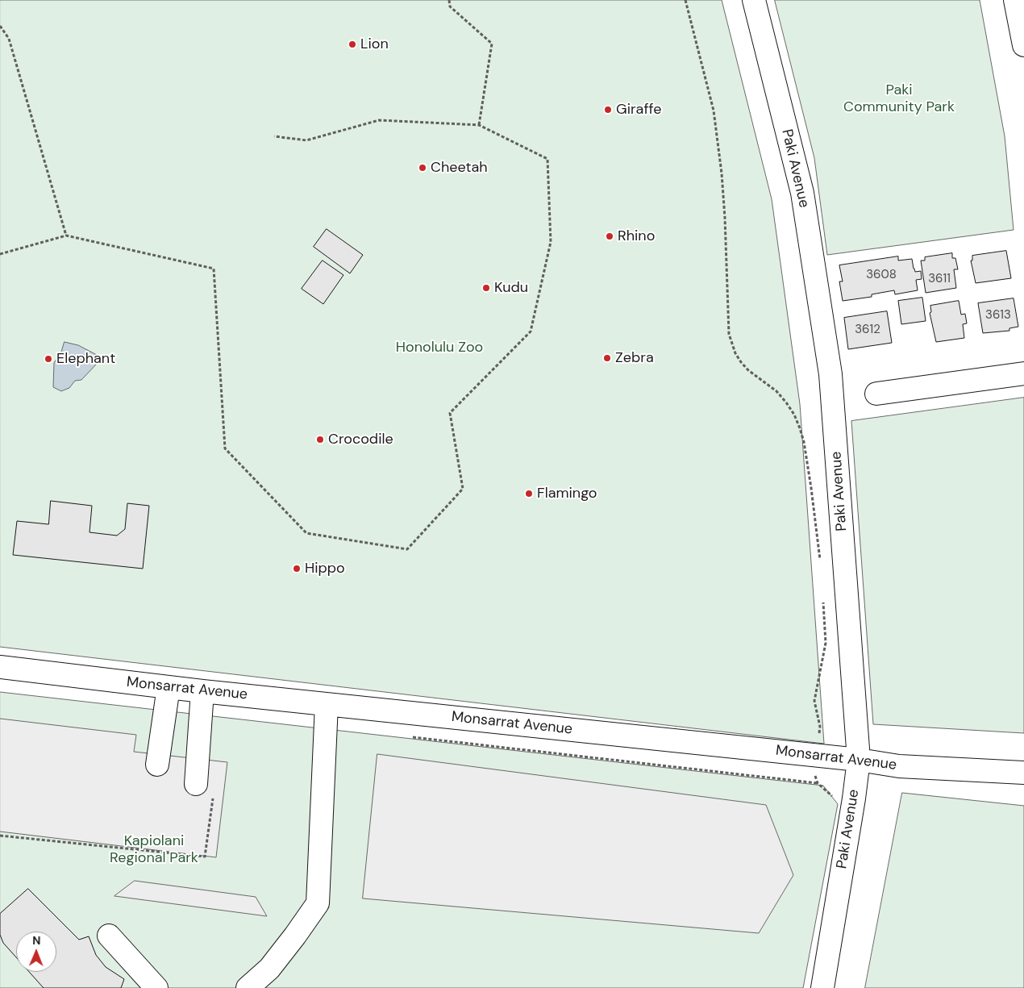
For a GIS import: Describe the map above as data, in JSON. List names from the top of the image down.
{
  "streets": {
    "street": ["Paki Avenue", "Monsarrat Avenue"]
  },
  "crossings": [
    ["Paki Avenue", "Monsarrat Avenue"]
  ],
  "parks": ["Paki Community Park", "Honolulu Zoo", "Kapiolani Regional Park"],
  "places": [
    "Lion",
    "Giraffe",
    "Cheetah",
    "Rhino",
    "Kudu",
    "Zebra",
    "Elephant",
    "Crocodile",
    "Flamingo",
    "Hippo"
  ],
  "house_numbers": [
    "3608",
    "3611",
    "3613",
    "3612"
  ],
  "north": "top"
}
